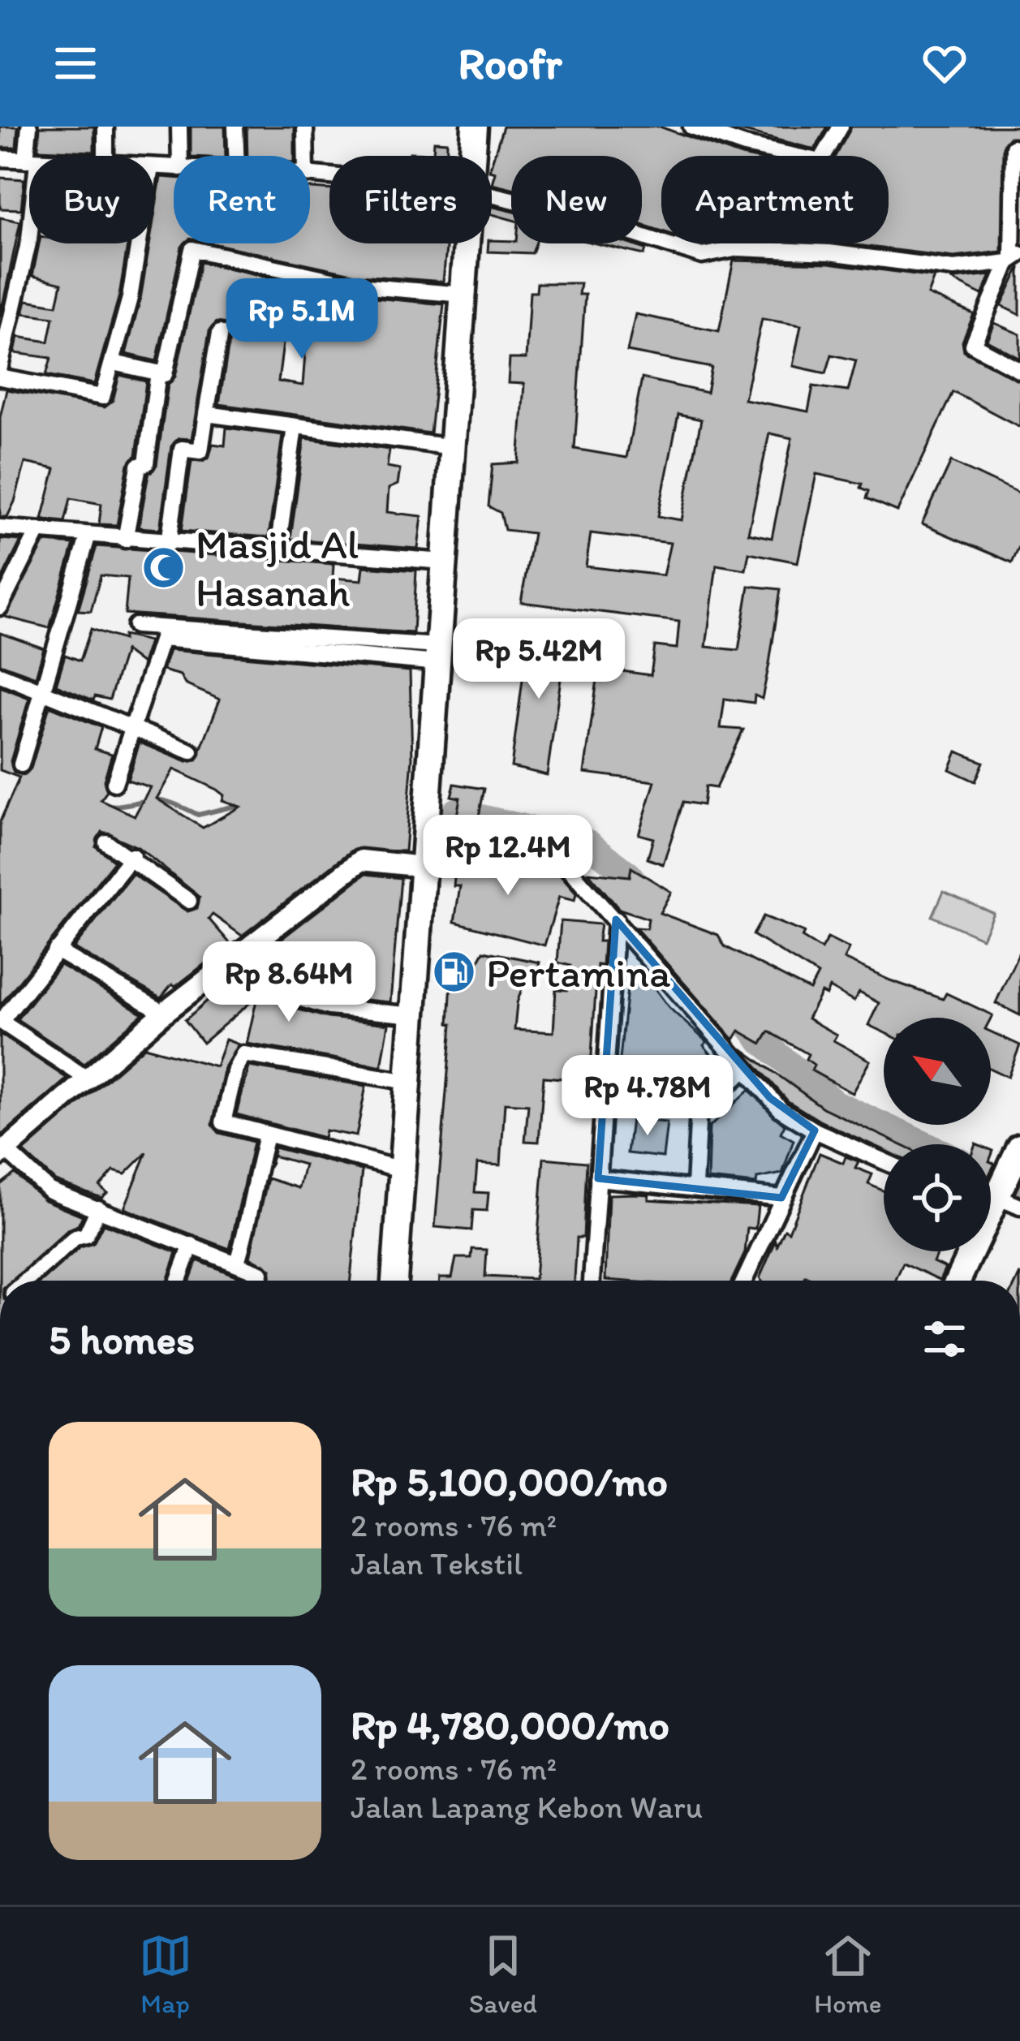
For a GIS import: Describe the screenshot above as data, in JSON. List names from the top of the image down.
{
  "places": {
    "mosque": ["Masjid Al Hasanah"],
    "fuel station": ["Pertamina"]
  },
  "north": "top left",
  "page": {
    "header": "Roofr",
    "chip": [
      "Buy",
      "Rent",
      "Filters",
      "New",
      "Apartment"
    ],
    "price": [
      "Rp 5.1M",
      "Rp 5.42M",
      "Rp 12.4M",
      "Rp 8.64M",
      "Rp 4.78M"
    ],
    "heading": "5 homes",
    "list": [
      {
        "name": "Rp 5,100,000/mo",
        "note": "2 rooms · 76 m² · Jalan Tekstil"
      },
      {
        "name": "Rp 4,780,000/mo",
        "note": "2 rooms · 76 m² · Jalan Lapang Kebon Waru"
      }
    ],
    "tabs": ["Map", "Saved", "Home"]
  }
}
